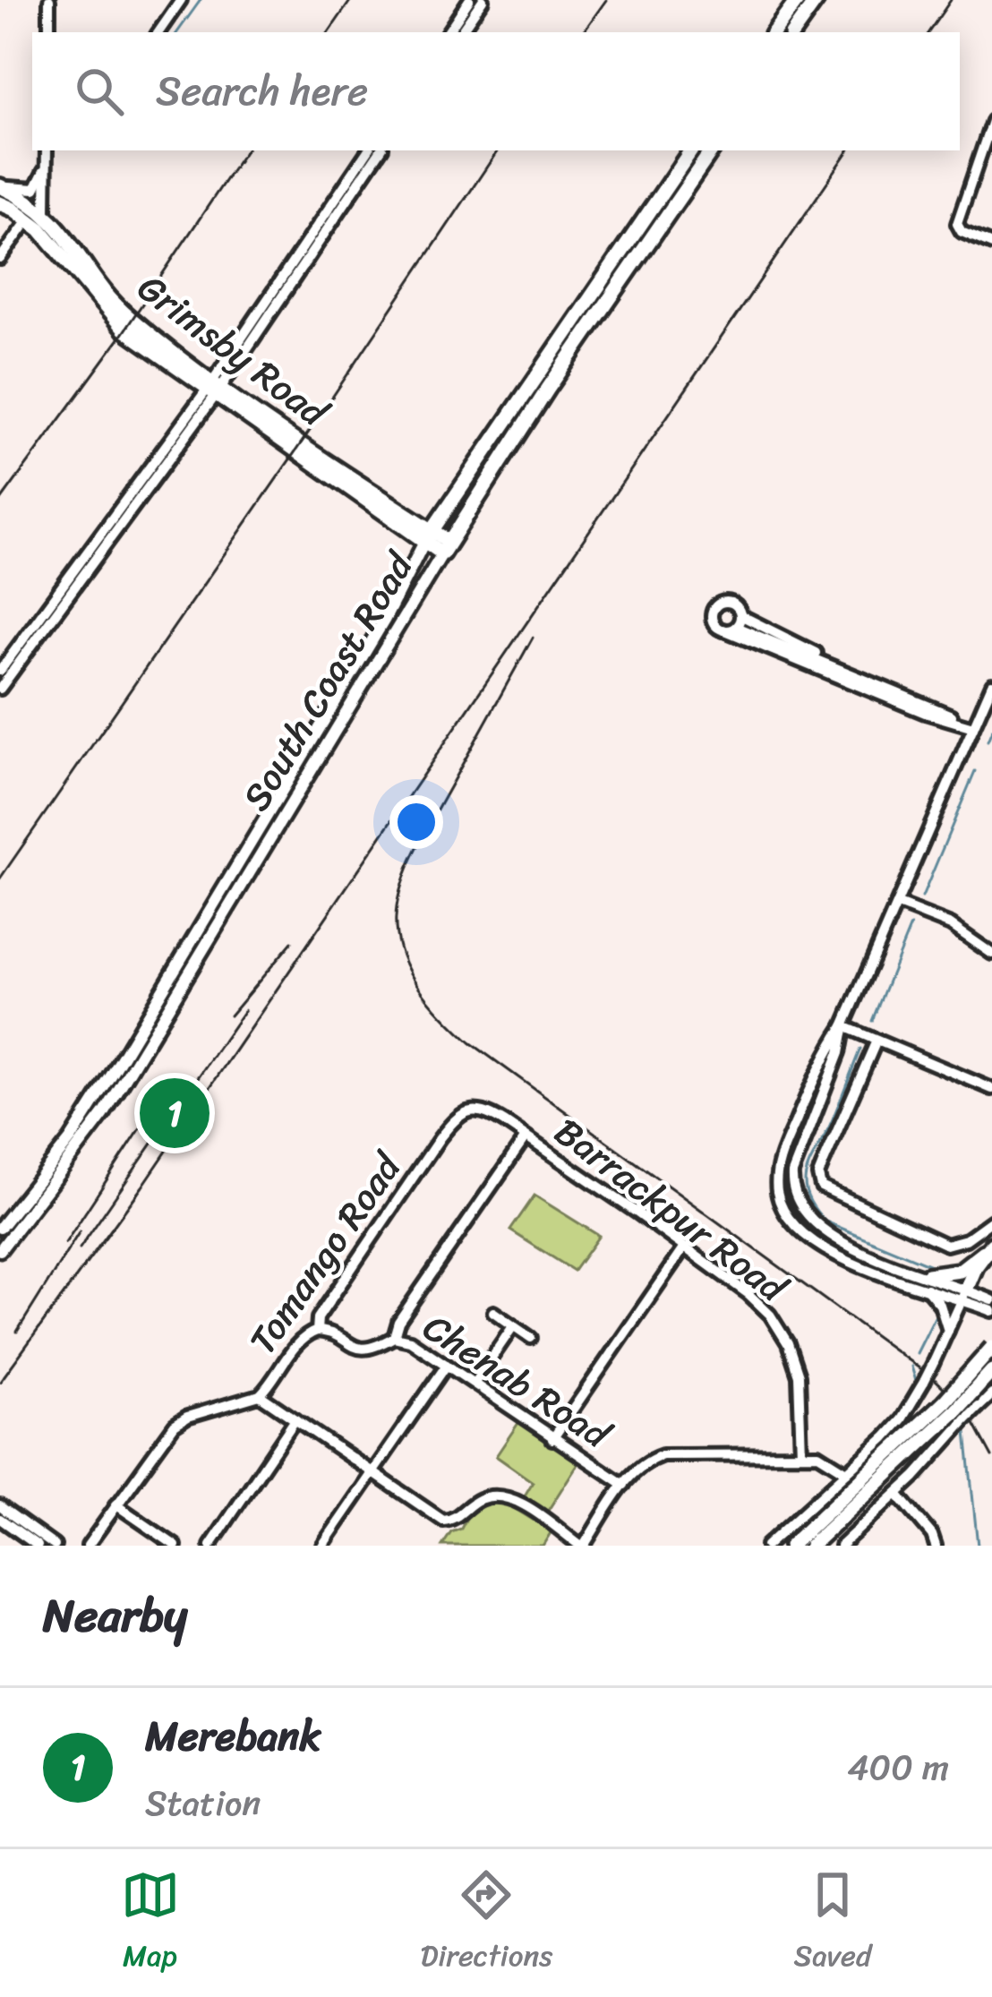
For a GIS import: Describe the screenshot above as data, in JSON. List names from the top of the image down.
{
  "streets": {
    "highway": ["Grimsby Road", "South Coast Road"],
    "street": ["Barrackpur Road", "Tomango Road", "Chenab Road"]
  },
  "crossings": [
    ["Grimsby Road", "South Coast Road"],
    ["Barrackpur Road", "Tomango Road"],
    ["Tomango Road", "Chenab Road"]
  ],
  "page": {
    "search": "Search here",
    "pins": "1",
    "heading": "Nearby",
    "list": [
      {
        "mark": "1",
        "name": "Merebank",
        "note": "Station",
        "value": "400 m"
      }
    ],
    "nav": ["Map", "Directions", "Saved"]
  }
}
